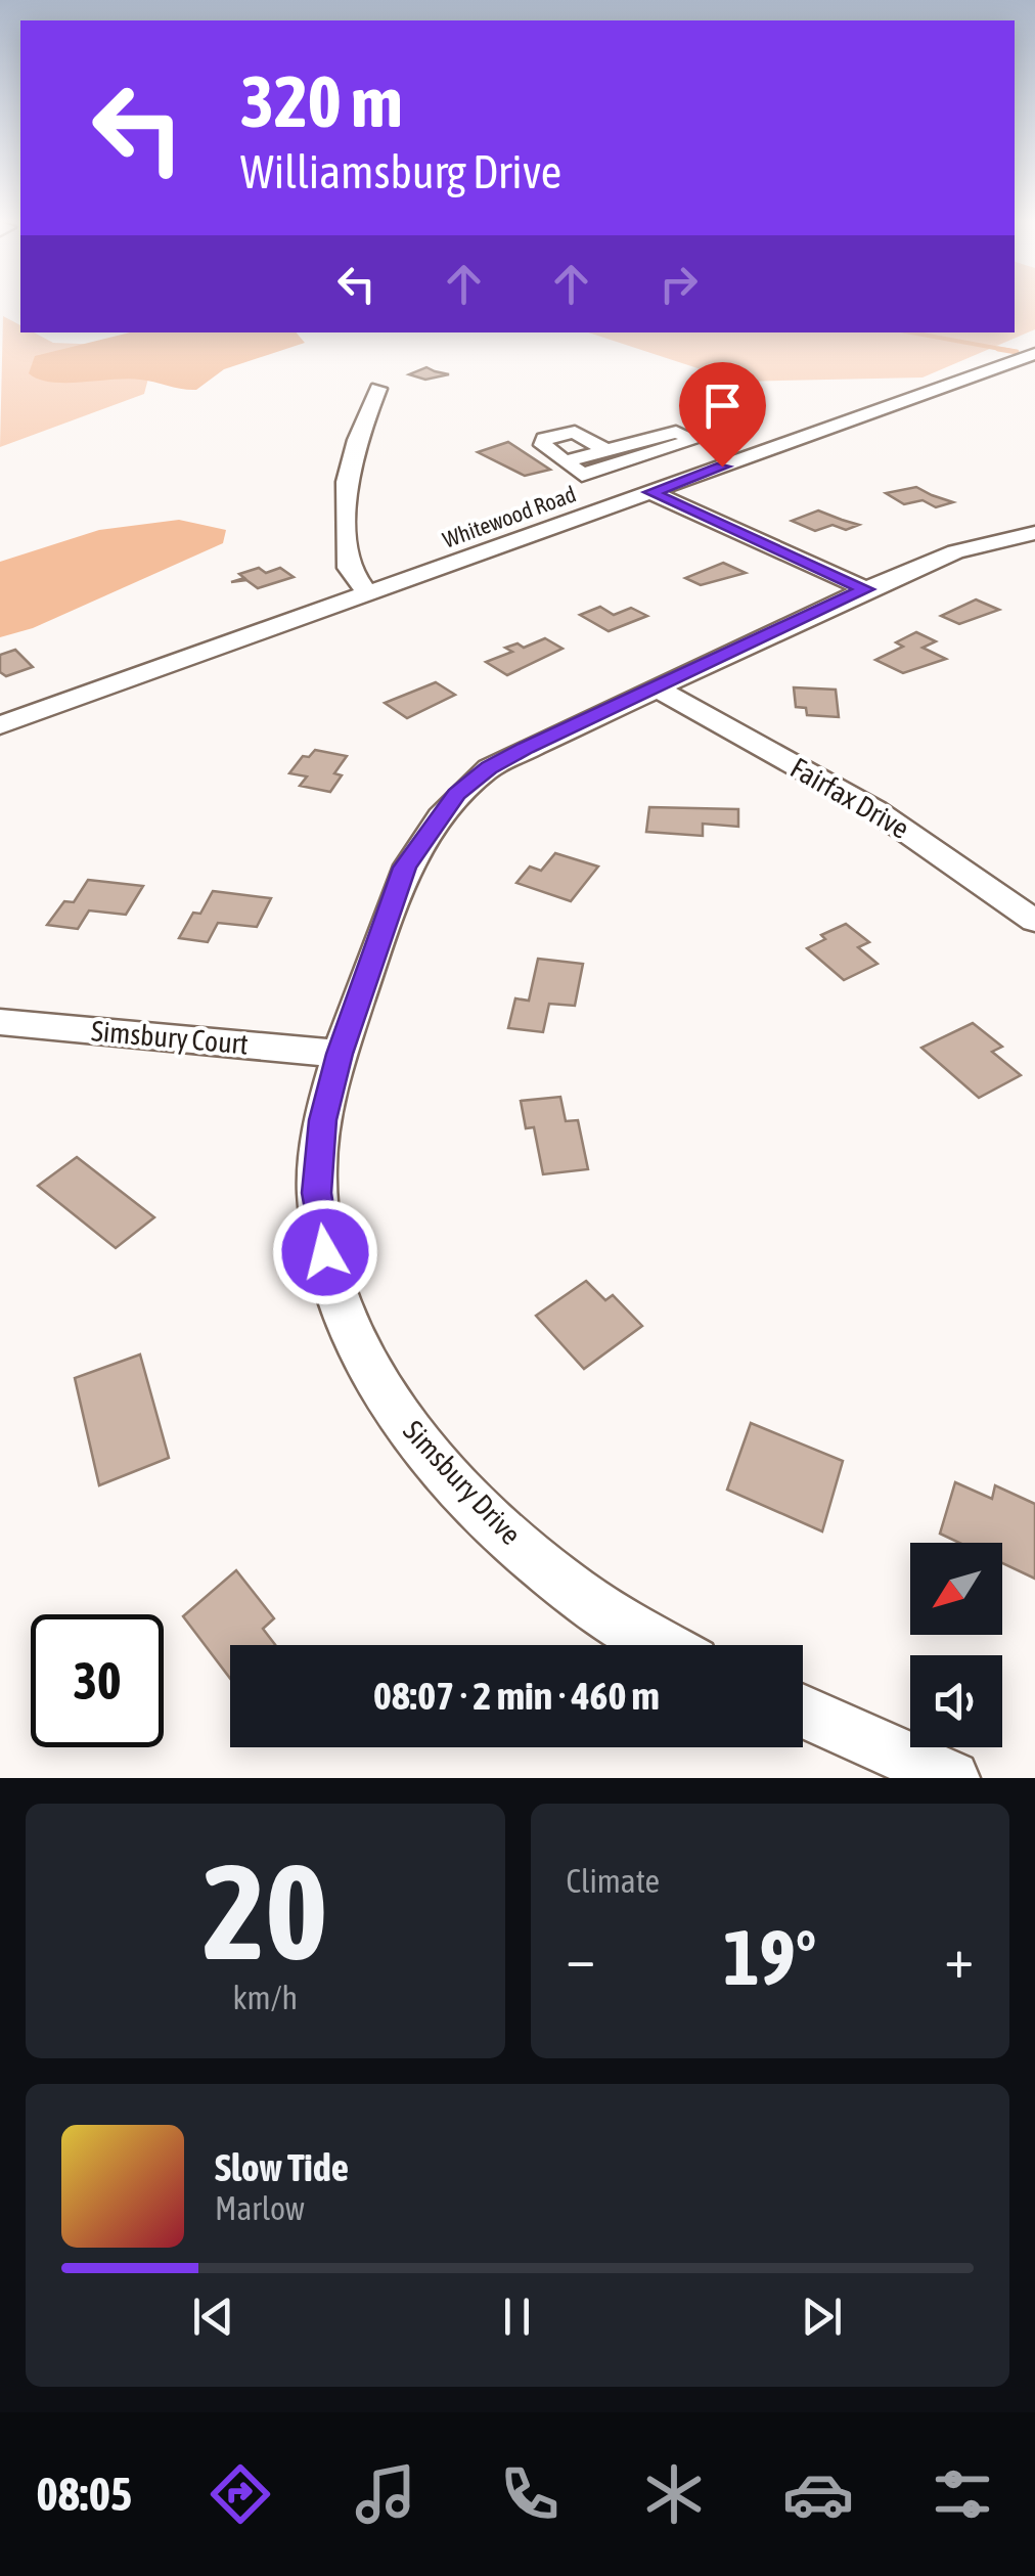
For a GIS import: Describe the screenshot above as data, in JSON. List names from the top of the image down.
{
  "streets": {
    "street": [
      "Whitewood Road",
      "Fairfax Drive",
      "Simsbury Court",
      "Simsbury Drive"
    ]
  },
  "crossings": [
    ["Fairfax Drive", "Simsbury Drive"],
    ["Simsbury Court", "Simsbury Drive"]
  ],
  "north": "bottom left",
  "page": {
    "turn": ["320 m", "Williamsburg Drive"],
    "limit": "30",
    "trip": "08:07 · 2 min · 460 m",
    "tile": [
      ["20", "km/h"],
      "Climate"
    ],
    "heat": ["−", "19°", "+"],
    "song": ["Slow Tide", "Marlow"],
    "tabs": "08:05"
  }
}
